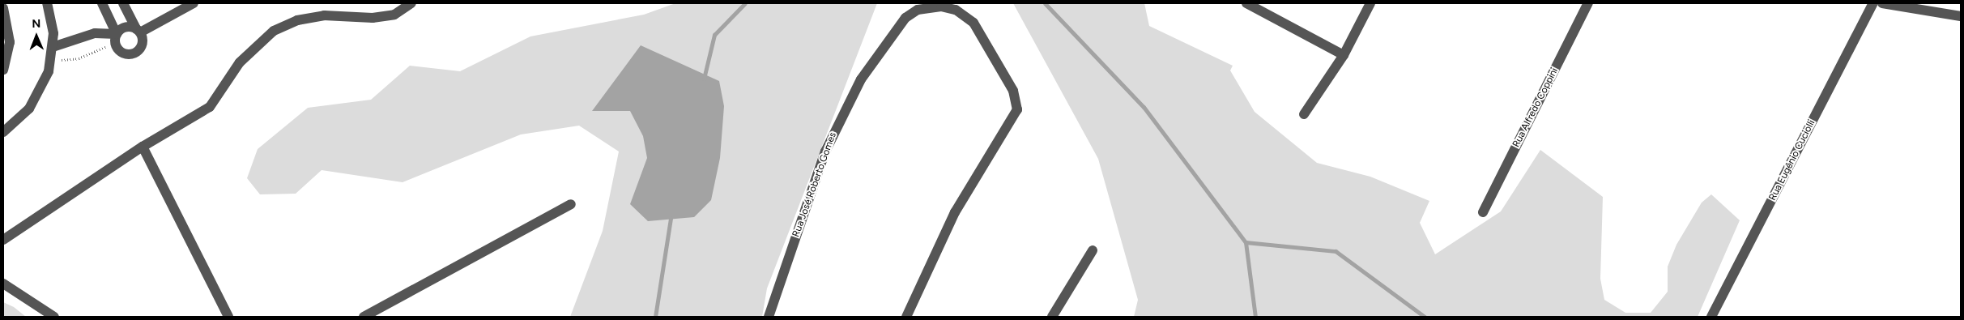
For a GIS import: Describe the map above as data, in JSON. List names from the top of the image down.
{
  "streets": {
    "street": ["Rua Alfredo Coppini", "Rua Eugênio Cuciolli", "Rua José Roberto Gomes"]
  },
  "north": "top"
}
